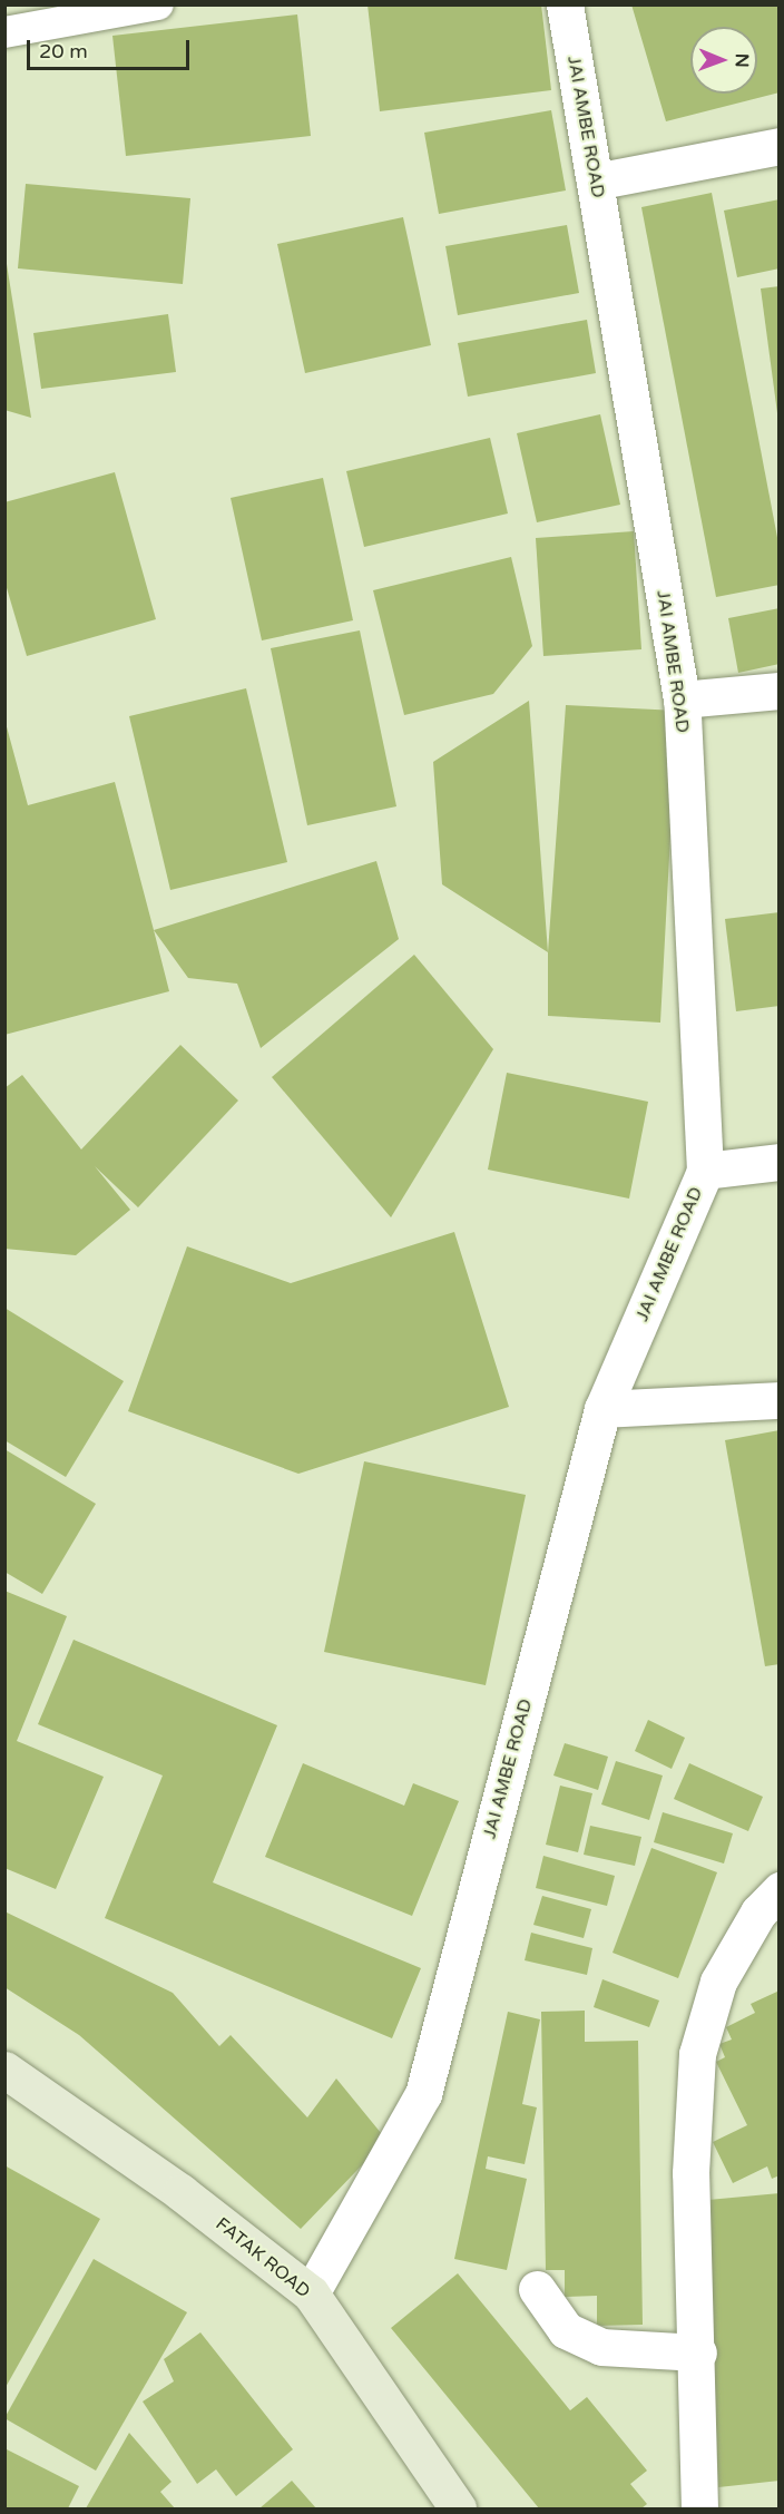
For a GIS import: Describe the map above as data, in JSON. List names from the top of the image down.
{
  "streets": {
    "main road": ["FATAK ROAD"],
    "street": ["JAI AMBE ROAD"]
  },
  "crossings": [
    ["JAI AMBE ROAD", "FATAK ROAD"]
  ],
  "scale_bar": "20 m",
  "north": "right"
}
